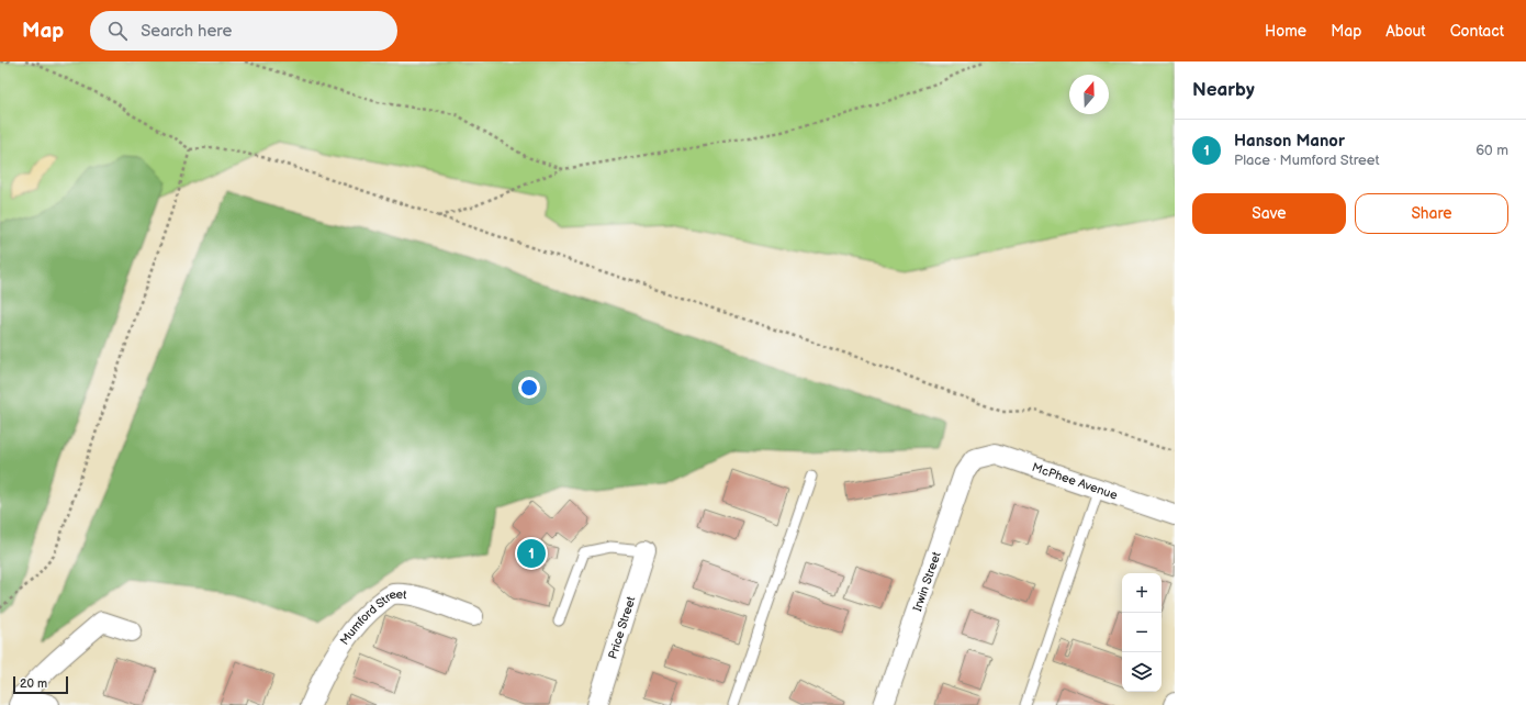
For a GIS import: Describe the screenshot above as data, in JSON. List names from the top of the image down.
{
  "streets": {
    "street": [
      "McPhee Avenue",
      "Irwin Street",
      "Mumford Street",
      "Price Street"
    ]
  },
  "crossings": [
    ["McPhee Avenue", "Irwin Street"]
  ],
  "scale_bar": "20 m",
  "north": "top",
  "page": {
    "header": "Map",
    "search": "Search here",
    "nav": [
      "Home",
      "Map",
      "About",
      "Contact"
    ],
    "heading": "Nearby",
    "list": [
      {
        "mark": "1",
        "name": "Hanson Manor",
        "note": "Place · Mumford Street",
        "value": "60 m"
      }
    ],
    "buttons": ["Save", "Share"],
    "pins": "1",
    "map_buttons": ["+", "−"],
    "scale": "20 m"
  }
}
